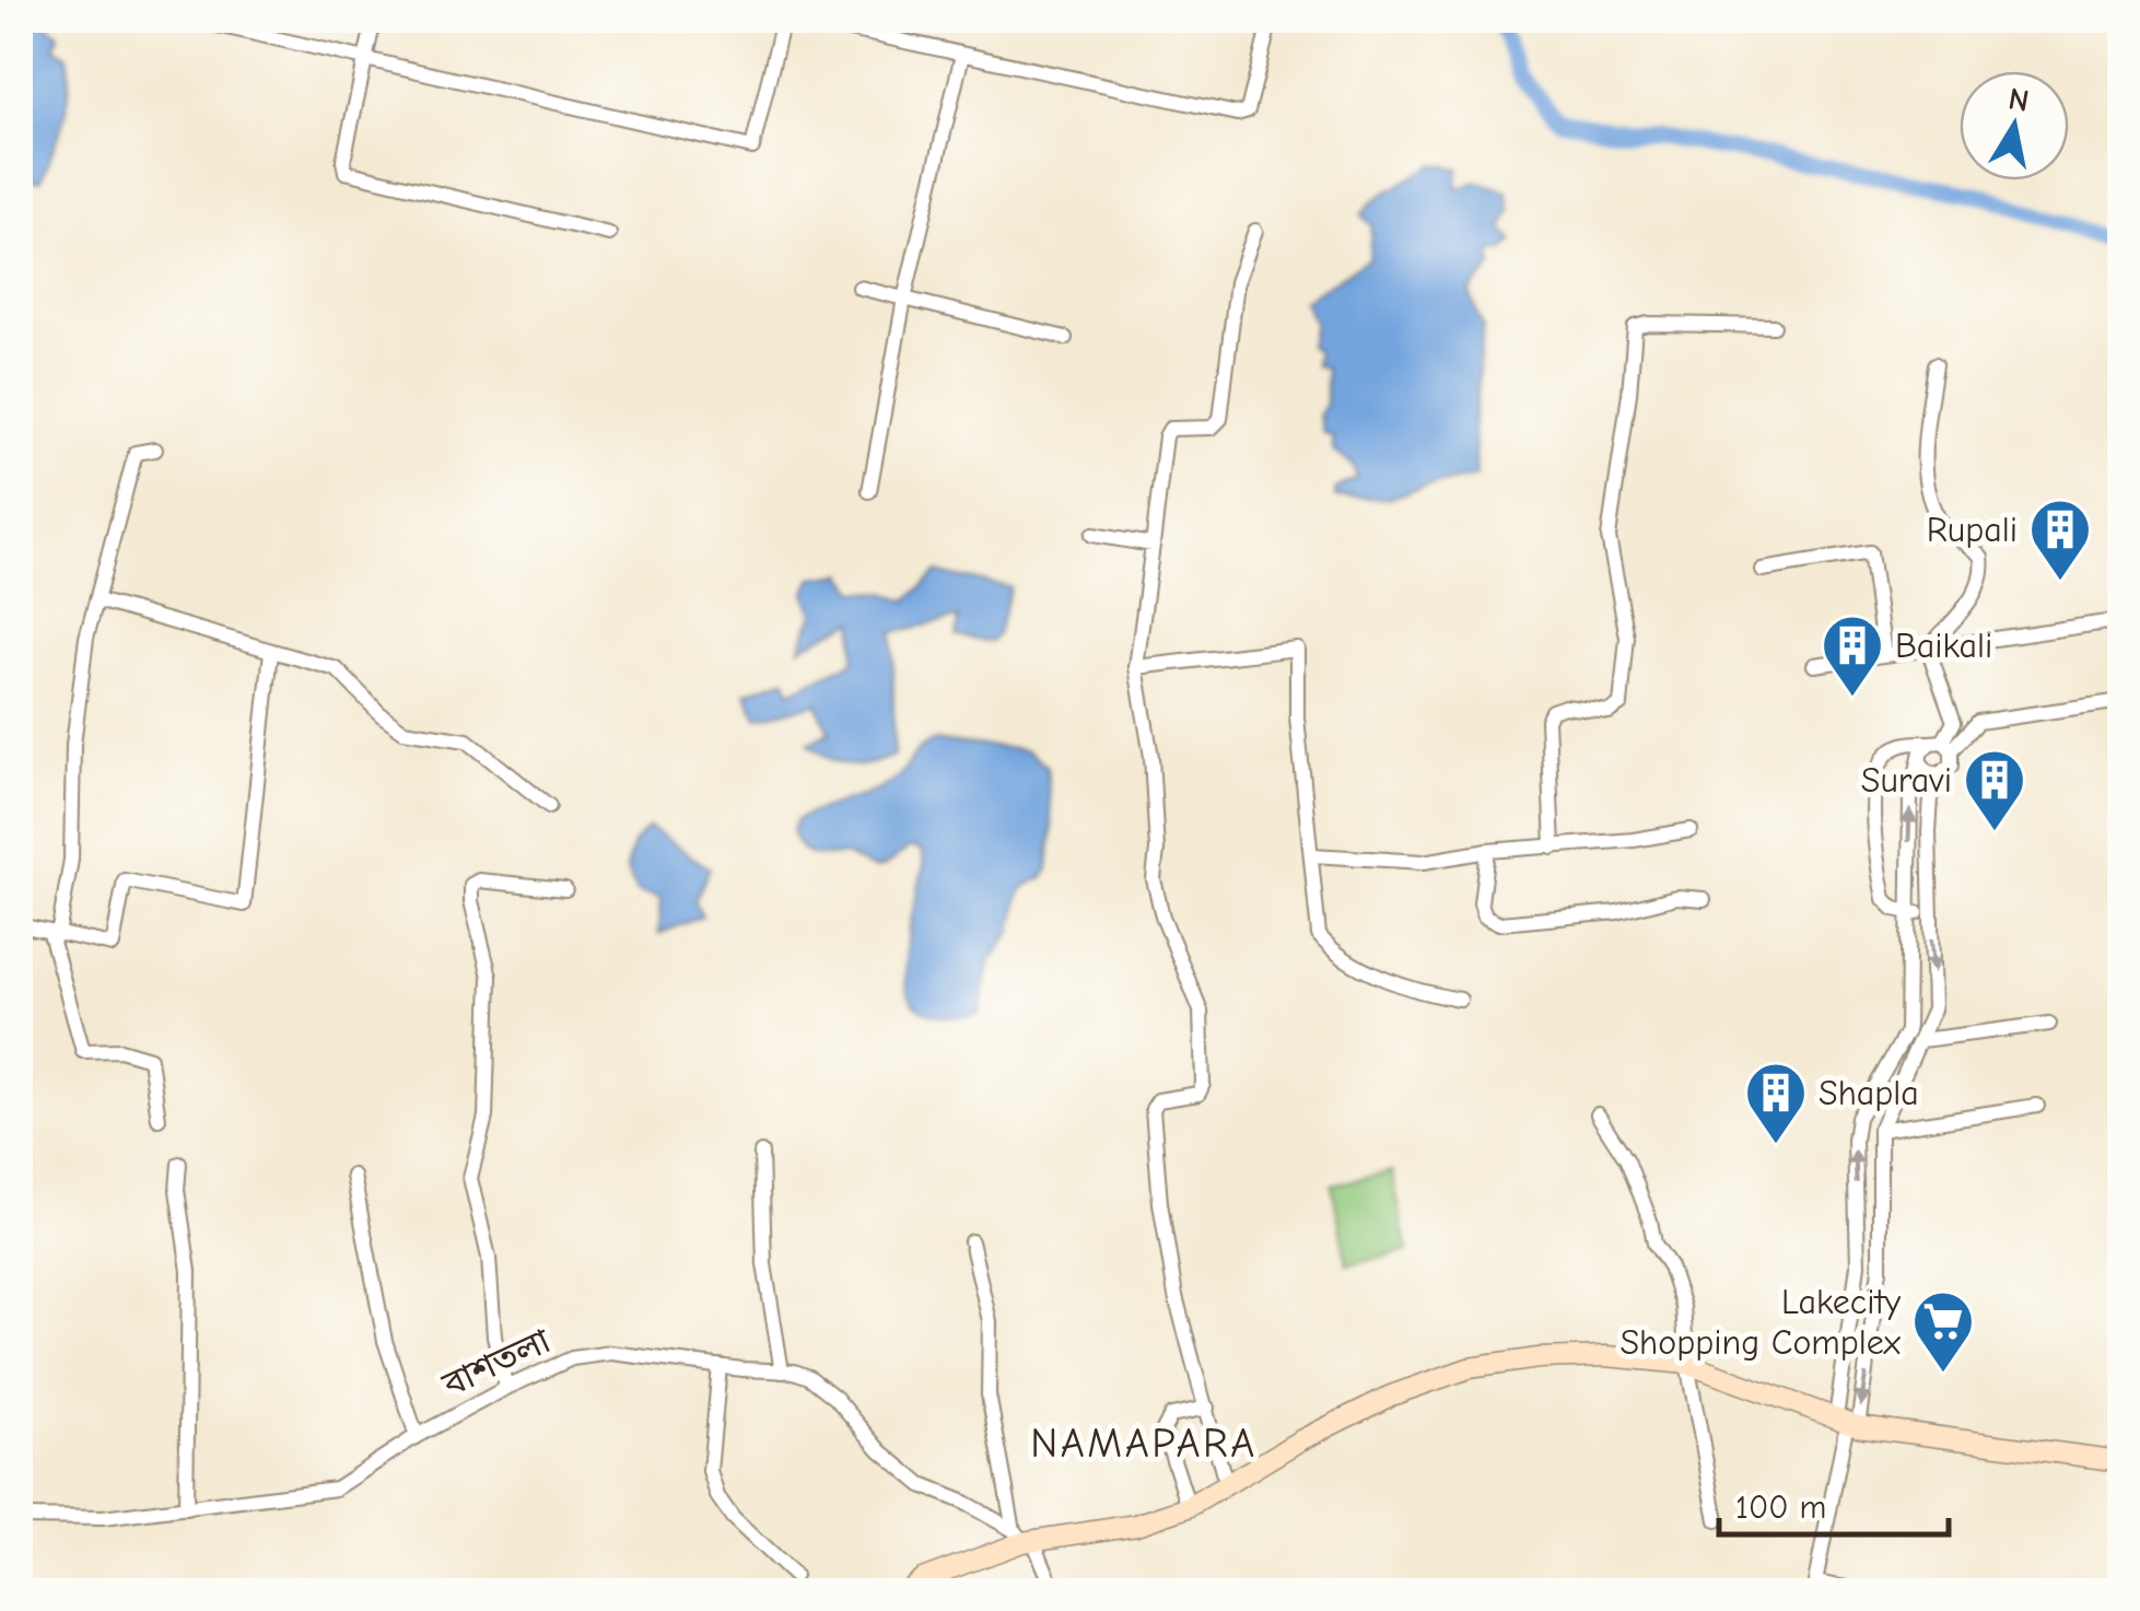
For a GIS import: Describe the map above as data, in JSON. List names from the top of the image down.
{
  "streets": {
    "street": ["বাশতলা"]
  },
  "districts": ["NAMAPARA"],
  "places": {
    "building": [
      "Rupali",
      "Baikali",
      "Suravi",
      "Shapla"
    ],
    "supermarket": ["Lakecity Shopping Complex"]
  },
  "scale_bar": "100 m",
  "north": "top"
}
